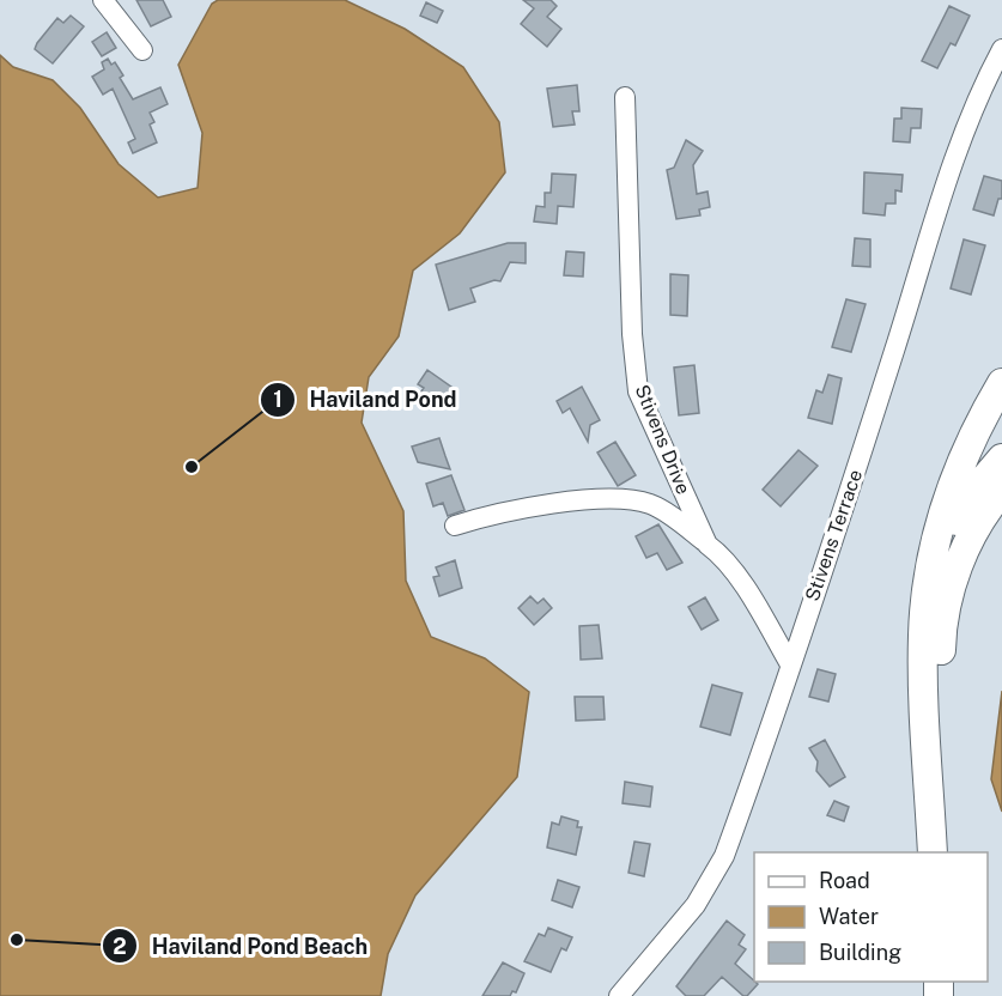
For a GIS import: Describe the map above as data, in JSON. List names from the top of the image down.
{
  "streets": {
    "street": ["Stivens Drive", "Stivens Terrace"]
  },
  "crossings": [
    ["Stivens Drive", "Stivens Terrace"]
  ],
  "places": ["Haviland Pond", "Haviland Pond Beach"],
  "legend": ["Road", "Water", "Building"]
}
